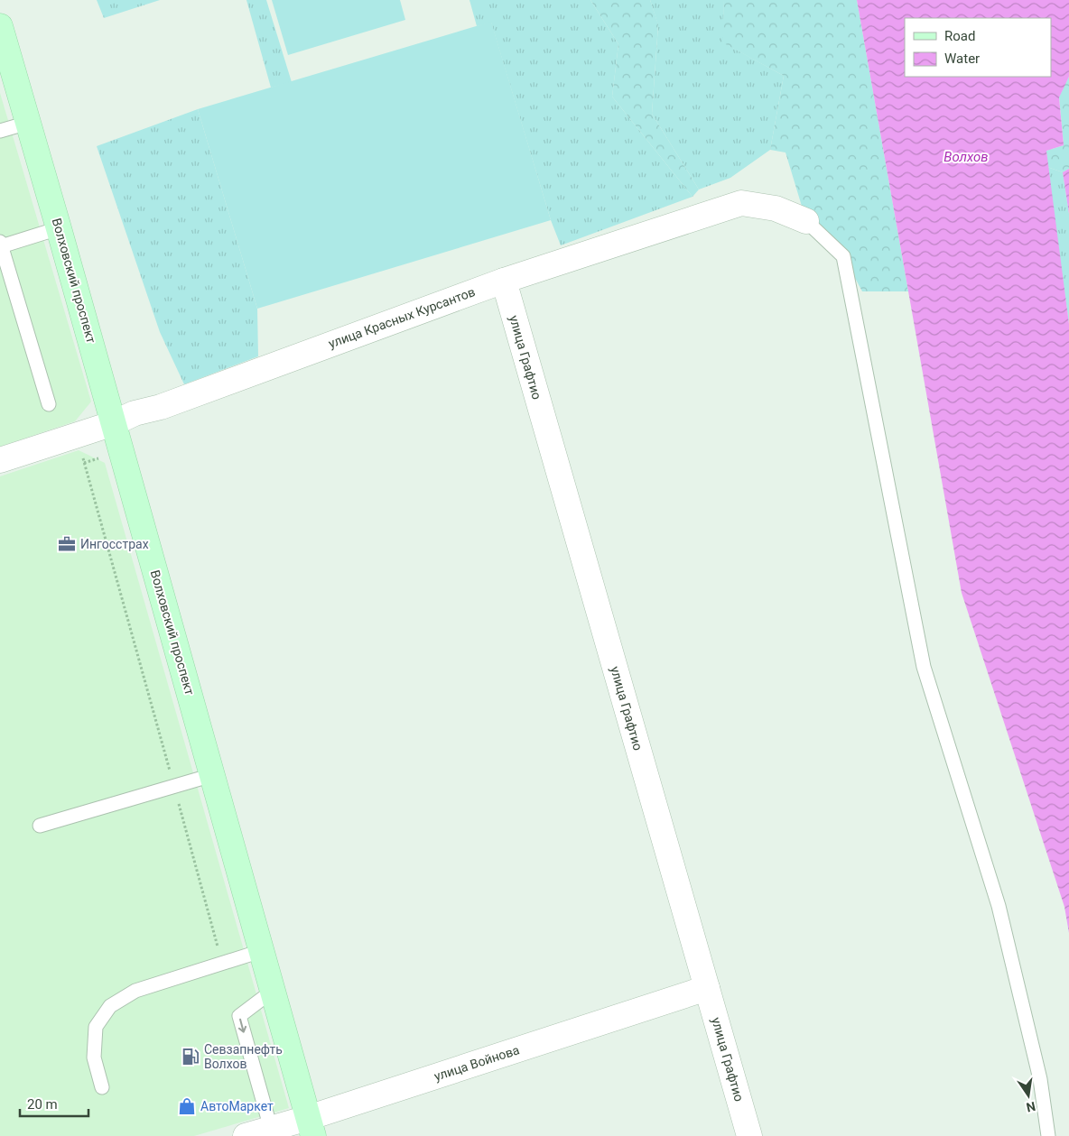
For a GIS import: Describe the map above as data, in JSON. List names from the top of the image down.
{
  "streets": {
    "street": [
      "Волховский проспект",
      "улица Красных Курсантов",
      "улица Графтио",
      "улица Войнова"
    ]
  },
  "crossings": [
    ["Волховский проспект", "улица Красных Курсантов"],
    ["Волховский проспект", "улица Войнова"],
    ["улица Красных Курсантов", "улица Графтио"],
    ["улица Графтио", "улица Войнова"]
  ],
  "water": ["Волхов"],
  "places": {
    "office": ["Ингосстрах"],
    "fuel station": ["Севзапнефть Волхов"],
    "shop": ["АвтоМаркет"]
  },
  "legend": ["Road", "Water"],
  "scale_bar": "20 m",
  "north": "bottom"
}
